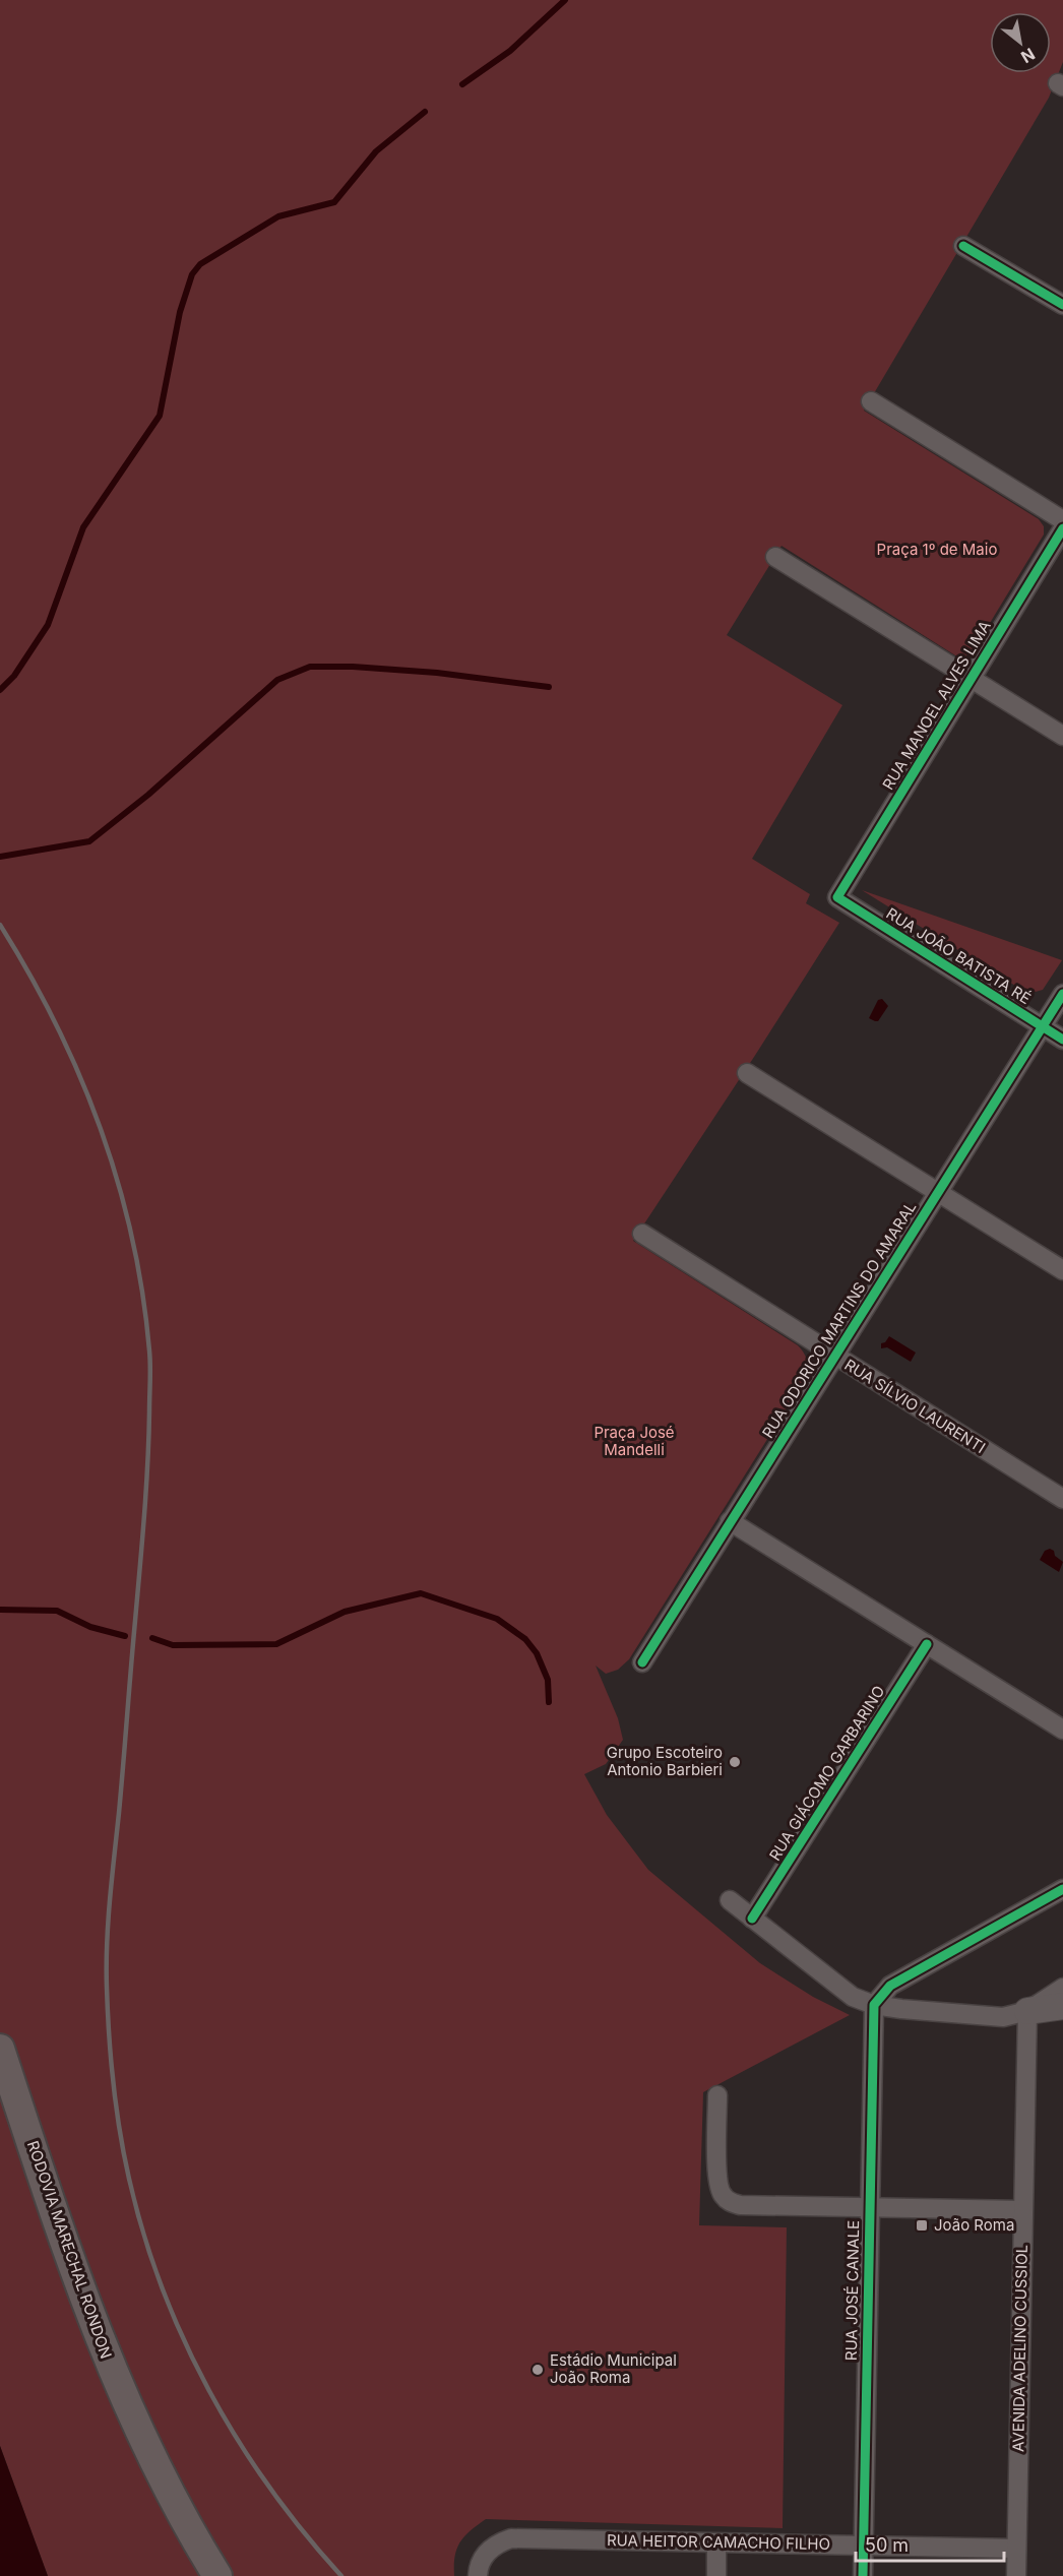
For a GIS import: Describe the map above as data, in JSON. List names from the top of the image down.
{
  "streets": {
    "main road": ["RODOVIA MARECHAL RONDON"],
    "street": [
      "RUA MANOEL ALVES LIMA",
      "RUA JOÃO BATISTA RÉ",
      "RUA ODORICO MARTINS DO AMARAL",
      "RUA SÍLVIO LAURENTI",
      "RUA GIÁCOMO GARBARINO",
      "RUA JOSÉ CANALE",
      "AVENIDA ADELINO CUSSIOL",
      "RUA HEITOR CAMACHO FILHO"
    ]
  },
  "crossings": [
    ["RUA MANOEL ALVES LIMA", "RUA JOÃO BATISTA RÉ"],
    ["RUA JOÃO BATISTA RÉ", "RUA ODORICO MARTINS DO AMARAL"],
    ["RUA ODORICO MARTINS DO AMARAL", "RUA SÍLVIO LAURENTI"],
    ["RUA JOSÉ CANALE", "RUA HEITOR CAMACHO FILHO"],
    ["AVENIDA ADELINO CUSSIOL", "RUA HEITOR CAMACHO FILHO"]
  ],
  "parks": ["Praça 1º de Maio", "Praça José Mandelli"],
  "places": {
    "other": ["Grupo Escoteiro Antonio Barbieri", "Estádio Municipal João Roma"],
    "transit": ["João Roma"]
  },
  "scale_bar": "50 m",
  "north": "bottom right"
}
